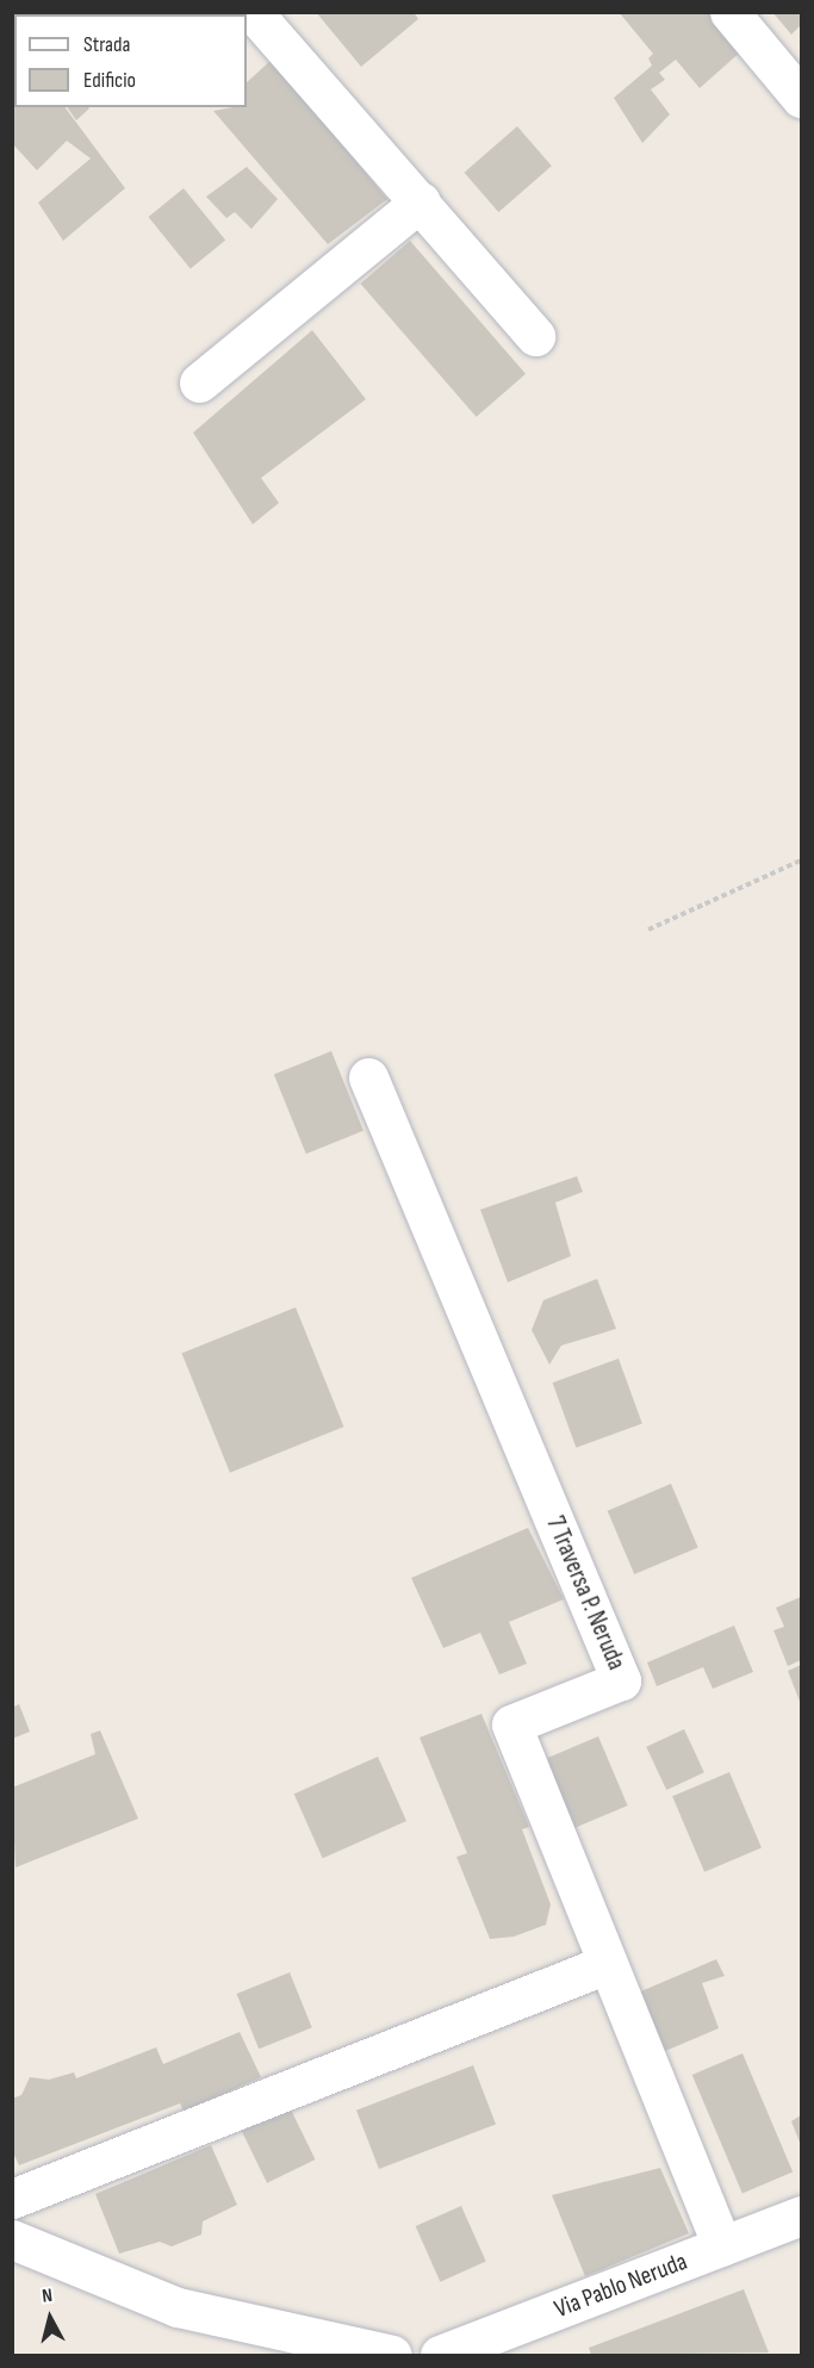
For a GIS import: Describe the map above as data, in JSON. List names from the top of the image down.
{
  "streets": {
    "street": ["7 Traversa P. Neruda", "Via Pablo Neruda"]
  },
  "crossings": [
    ["7 Traversa P. Neruda", "Via Pablo Neruda"]
  ],
  "legend": ["Strada", "Edificio"],
  "north": "top"
}
